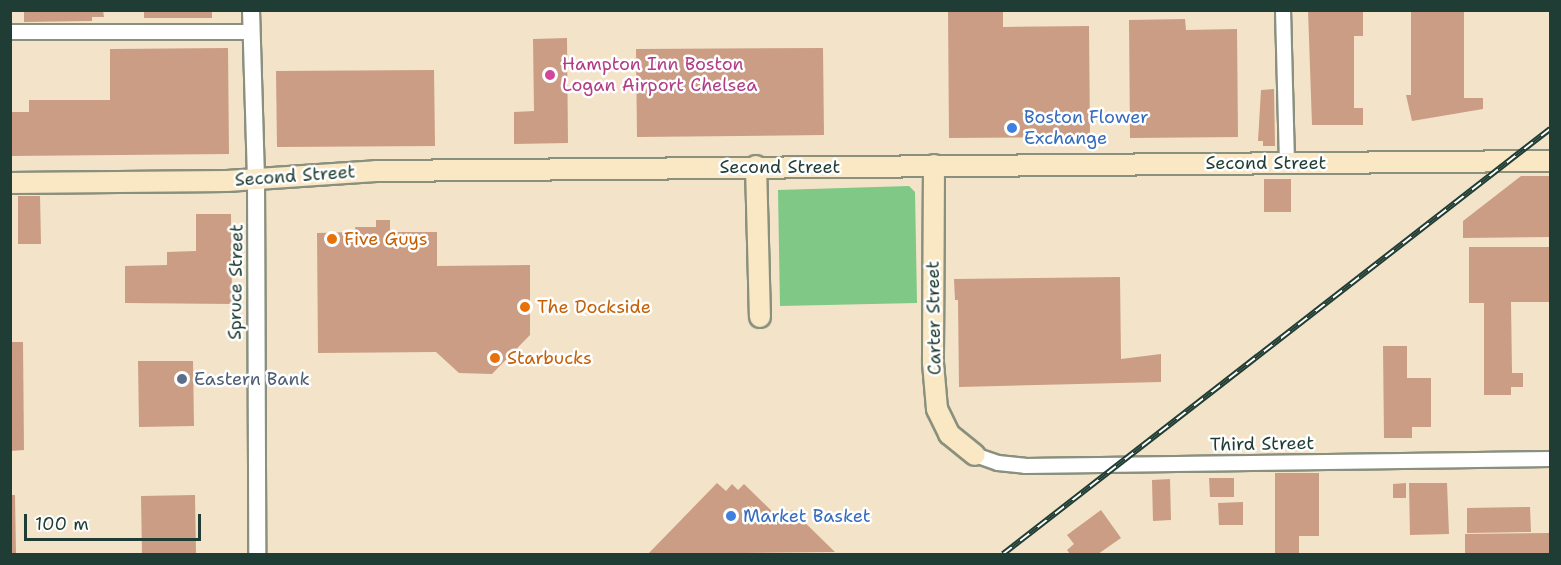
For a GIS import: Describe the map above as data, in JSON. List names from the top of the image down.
{
  "streets": {
    "main road": ["Second Street", "Carter Street"],
    "street": ["Spruce Street", "Third Street"]
  },
  "crossings": [
    ["Second Street", "Spruce Street"],
    ["Second Street", "Carter Street"],
    ["Carter Street", "Third Street"]
  ],
  "places": [
    "Hampton Inn Boston Logan Airport Chelsea",
    "Boston Flower Exchange",
    "Five Guys",
    "The Dockside",
    "Starbucks",
    "Eastern Bank",
    "Market Basket"
  ],
  "scale_bar": "100 m"
}
